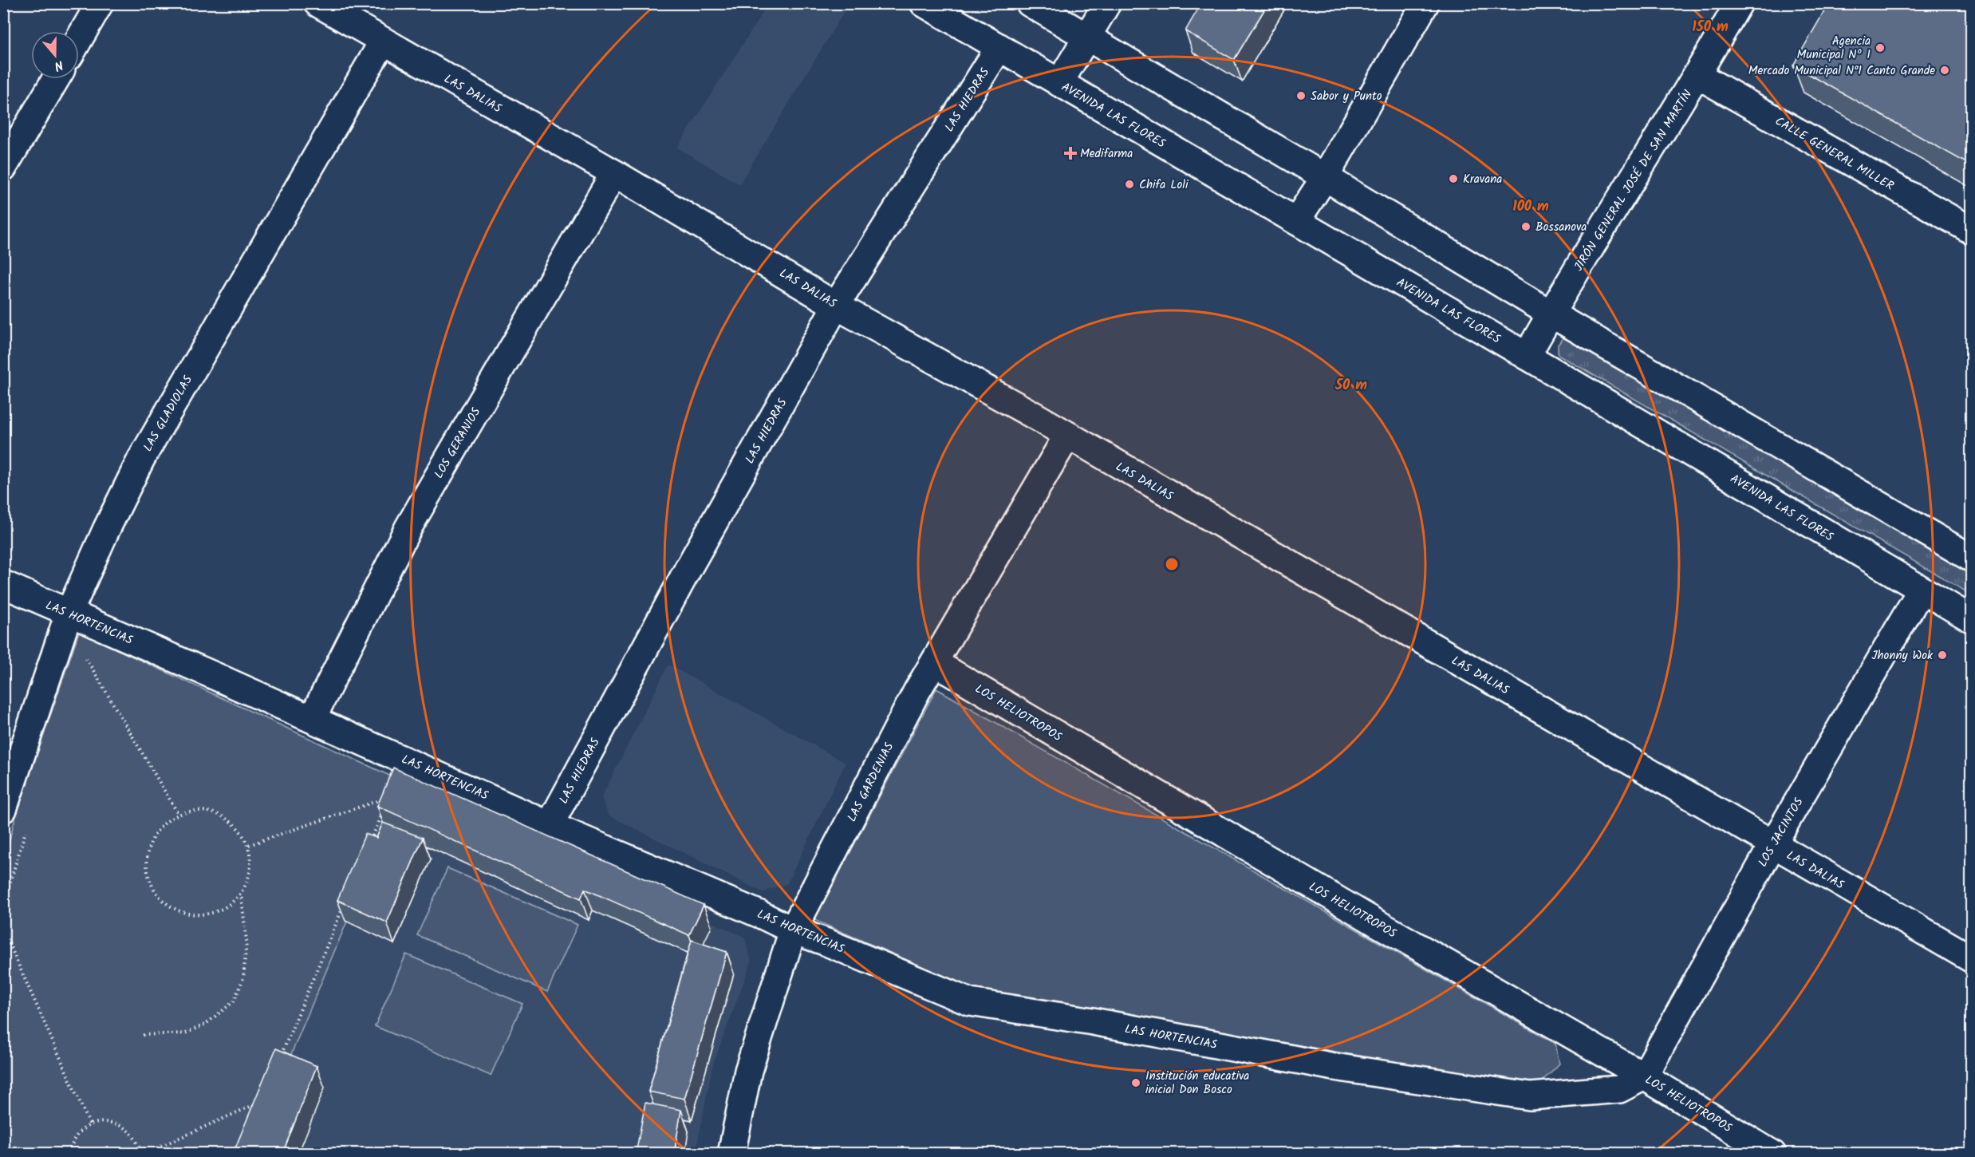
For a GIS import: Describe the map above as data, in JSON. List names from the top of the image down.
{
  "streets": {
    "street": [
      "LAS DALIAS",
      "LAS HIEDRAS",
      "AVENIDA LAS FLORES",
      "CALLE GENERAL MILLER",
      "JIRÓN GENERAL JOSÉ DE SAN MARTÍN",
      "LAS GLADIOLAS",
      "LOS GERANIOS",
      "LAS HORTENCIAS",
      "LOS HELIOTROPOS",
      "LAS GARDENIAS",
      "LOS JACINTOS"
    ]
  },
  "crossings": [
    ["LAS DALIAS", "LAS HIEDRAS"],
    ["LAS DALIAS", "LAS GLADIOLAS"],
    ["LAS DALIAS", "LOS GERANIOS"],
    ["LAS DALIAS", "LAS GARDENIAS"],
    ["LAS DALIAS", "LOS JACINTOS"],
    ["LAS HIEDRAS", "AVENIDA LAS FLORES"],
    ["LAS HIEDRAS", "LAS HORTENCIAS"],
    ["AVENIDA LAS FLORES", "JIRÓN GENERAL JOSÉ DE SAN MARTÍN"],
    ["AVENIDA LAS FLORES", "LOS JACINTOS"],
    ["CALLE GENERAL MILLER", "JIRÓN GENERAL JOSÉ DE SAN MARTÍN"],
    ["LAS GLADIOLAS", "LAS HORTENCIAS"],
    ["LOS GERANIOS", "LAS HORTENCIAS"],
    ["LAS HORTENCIAS", "LOS HELIOTROPOS"],
    ["LAS HORTENCIAS", "LAS GARDENIAS"],
    ["LAS HORTENCIAS", "LOS JACINTOS"],
    ["LOS HELIOTROPOS", "LAS GARDENIAS"],
    ["LOS HELIOTROPOS", "LOS JACINTOS"]
  ],
  "places": {
    "other": [
      "Agencia Municipal Nº 1",
      "Mercado Municipal N°1 Canto Grande",
      "Sabor y Punto",
      "Kravana",
      "Chifa Loli",
      "Bossanova",
      "Jhonny Wok",
      "Institución educativa inicial Don Bosco"
    ],
    "health": ["Medifarma"]
  },
  "north": "bottom",
  "rings": ["150 m", "100 m", "50 m"]
}
